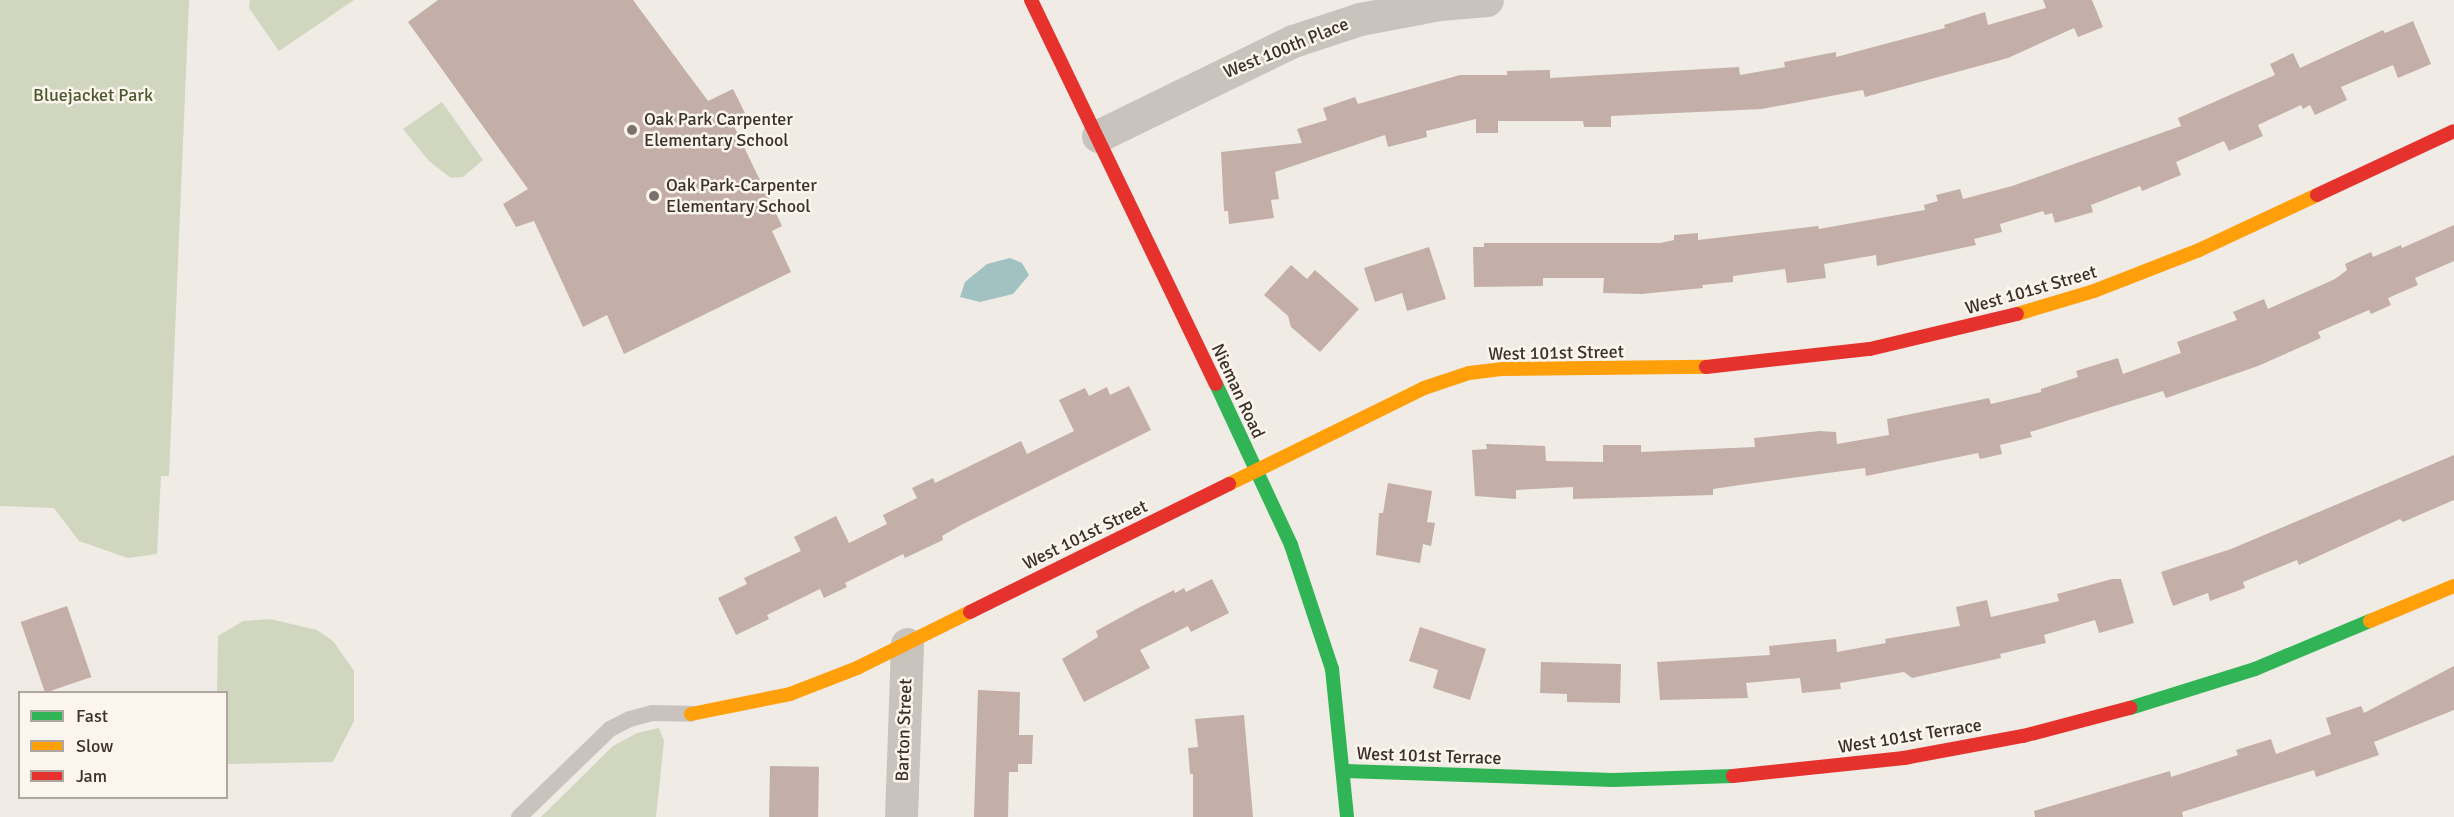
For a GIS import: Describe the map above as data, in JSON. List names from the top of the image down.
{
  "streets": {
    "street": [
      "West 100th Place",
      "West 101st Street",
      "Nieman Road",
      "Barton Street",
      "West 101st Terrace"
    ]
  },
  "crossings": [
    ["West 100th Place", "Nieman Road"],
    ["West 101st Street", "Nieman Road"],
    ["West 101st Street", "Barton Street"],
    ["Nieman Road", "West 101st Terrace"]
  ],
  "parks": ["Bluejacket Park"],
  "places": ["Oak Park Carpenter Elementary School", "Oak Park-Carpenter Elementary School"],
  "legend": ["Fast", "Slow", "Jam"]
}
